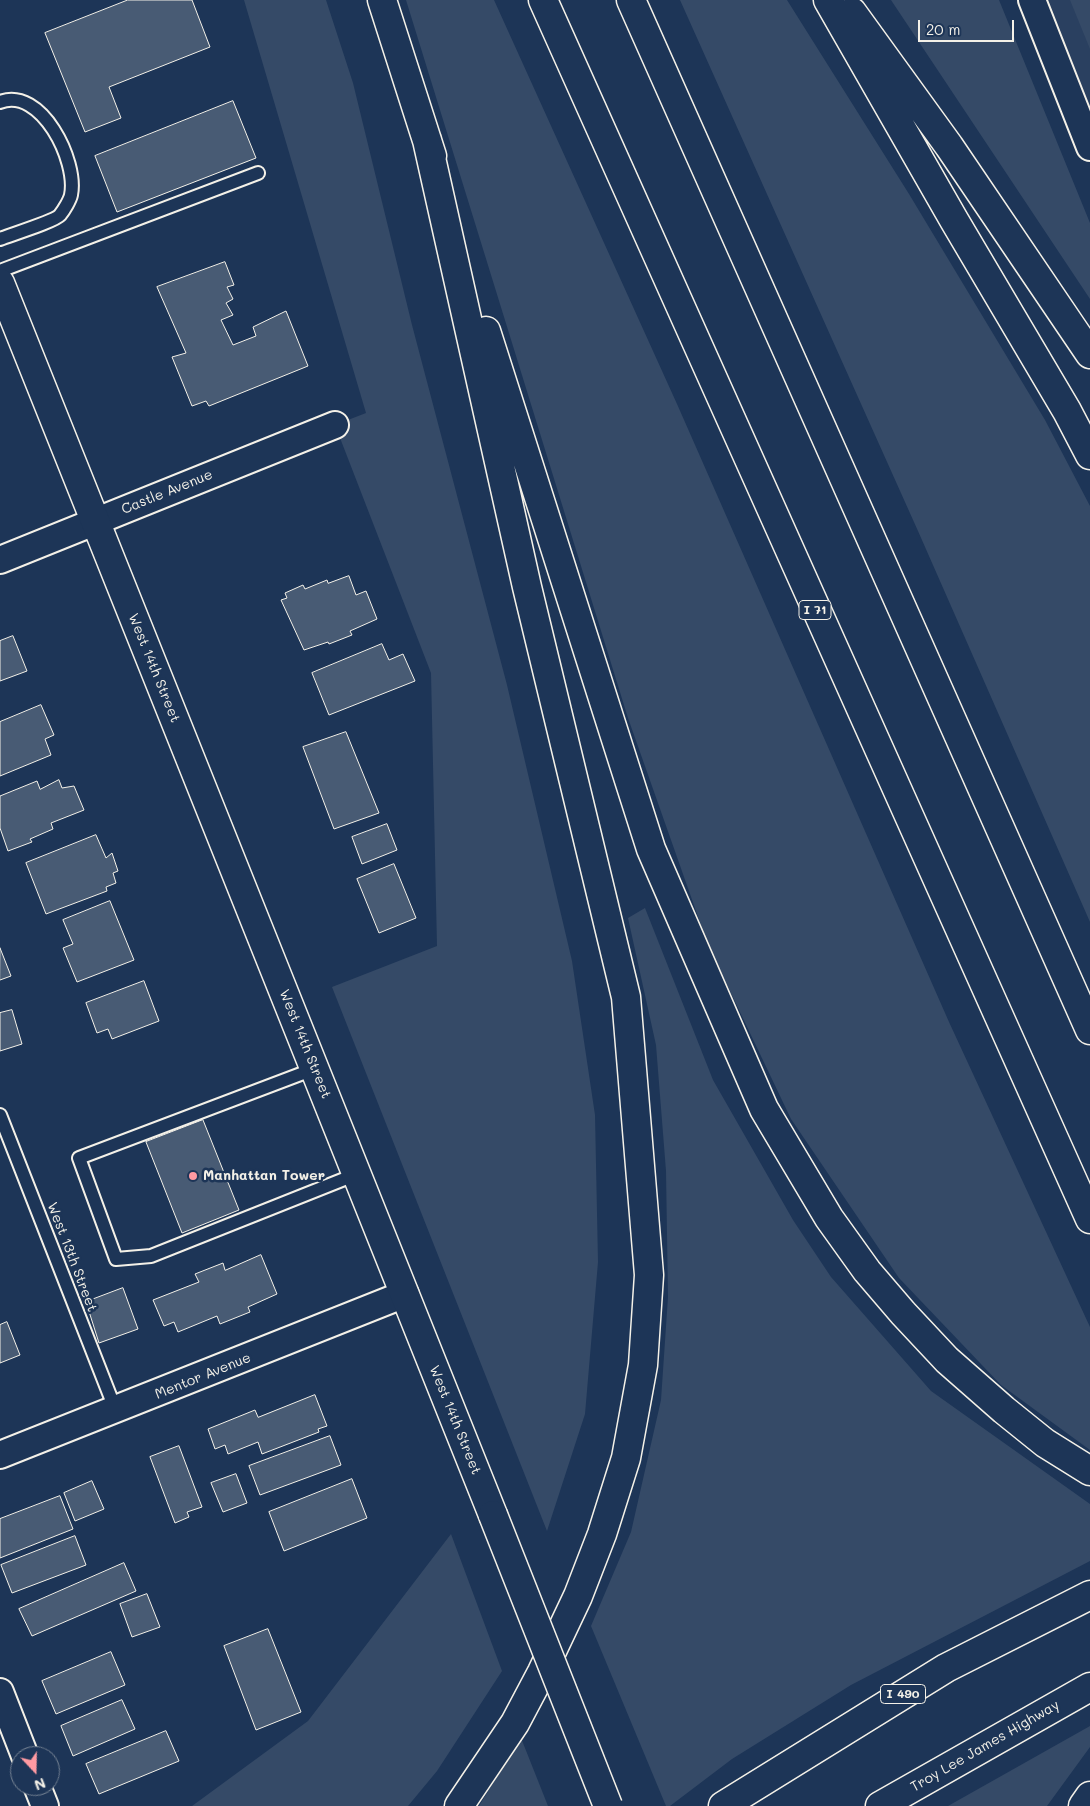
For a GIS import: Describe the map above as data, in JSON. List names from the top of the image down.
{
  "streets": {
    "main road": [
      "I 71",
      "West 14th Street",
      "I 490",
      "Troy Lee James Highway"
    ],
    "street": ["Castle Avenue", "Mentor Avenue"],
    "lane": ["West 13th Street"]
  },
  "crossings": [
    ["Castle Avenue", "West 14th Street"],
    ["West 14th Street", "Mentor Avenue"],
    ["West 13th Street", "Mentor Avenue"]
  ],
  "places": ["Manhattan Tower"],
  "scale_bar": "20 m",
  "north": "bottom"
}
